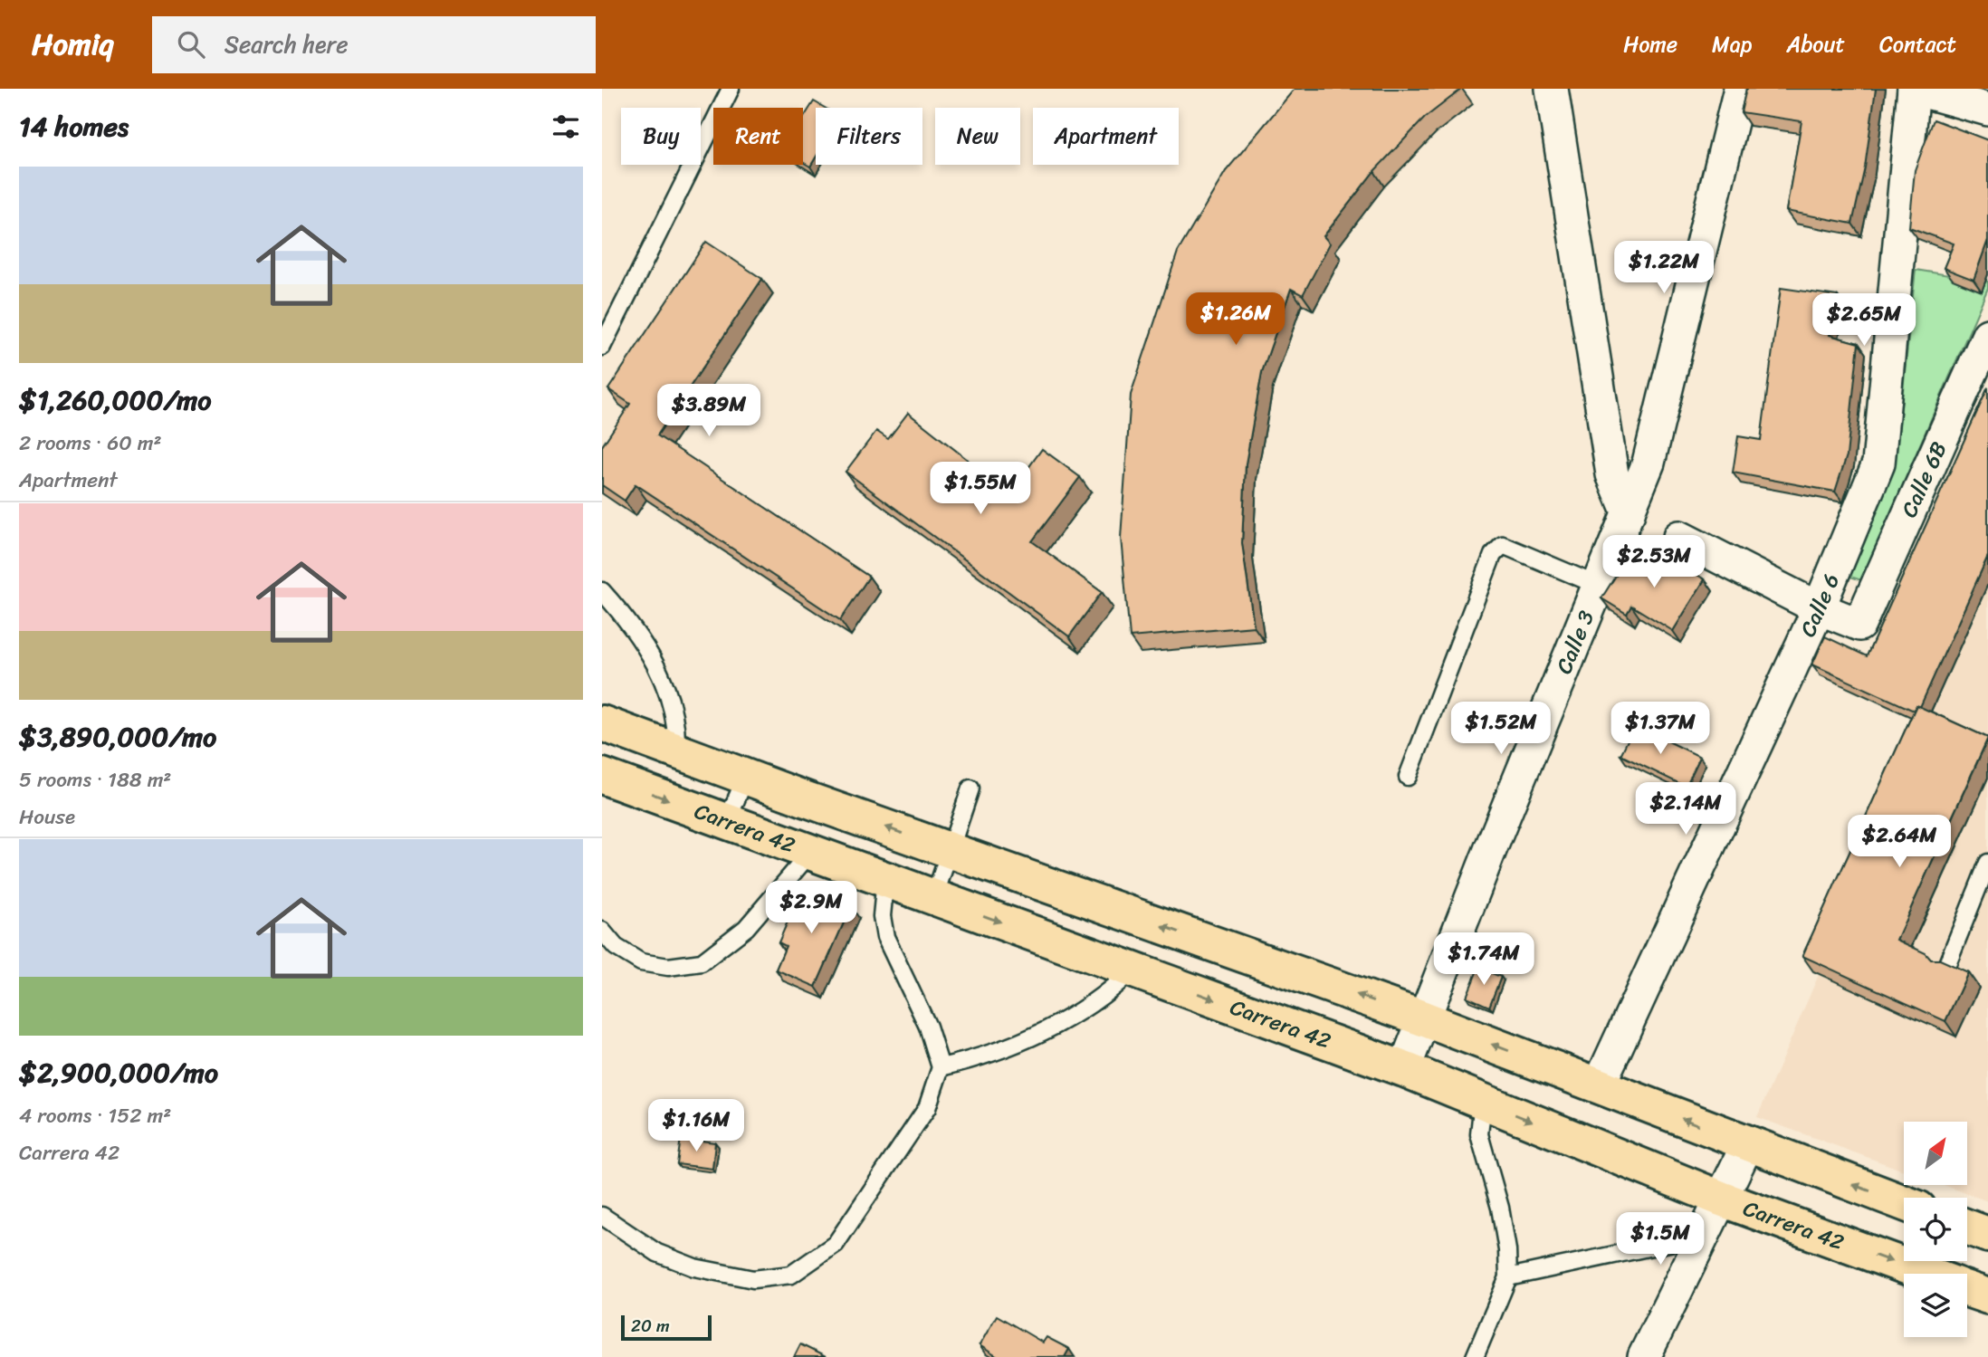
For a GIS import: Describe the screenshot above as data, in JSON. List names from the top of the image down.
{
  "streets": {
    "highway": ["Carrera 42"],
    "street": ["Calle 6B", "Calle 6", "Calle 3"]
  },
  "crossings": [
    ["Calle 6B", "Calle 6"],
    ["Calle 3", "Carrera 42"]
  ],
  "scale_bar": "20 m",
  "north": "top right",
  "page": {
    "header": "Homiq",
    "search": "Search here",
    "nav": [
      "Home",
      "Map",
      "About",
      "Contact"
    ],
    "heading": "14 homes",
    "chip": [
      "Buy",
      "Rent",
      "Filters",
      "New",
      "Apartment"
    ],
    "list": [
      {
        "name": "$1,260,000/mo",
        "note": "2 rooms · 60 m² · Apartment"
      },
      {
        "name": "$3,890,000/mo",
        "note": "5 rooms · 188 m² · House"
      },
      {
        "name": "$2,900,000/mo",
        "note": "4 rooms · 152 m² · Carrera 42"
      }
    ],
    "price": [
      "$1.22M",
      "$1.26M",
      "$2.65M",
      "$3.89M",
      "$1.55M",
      "$2.53M",
      "$1.52M",
      "$1.37M",
      "$2.14M",
      "$2.64M",
      "$2.9M",
      "$1.74M",
      "$1.16M",
      "$1.5M"
    ],
    "scale": "20 m"
  }
}
